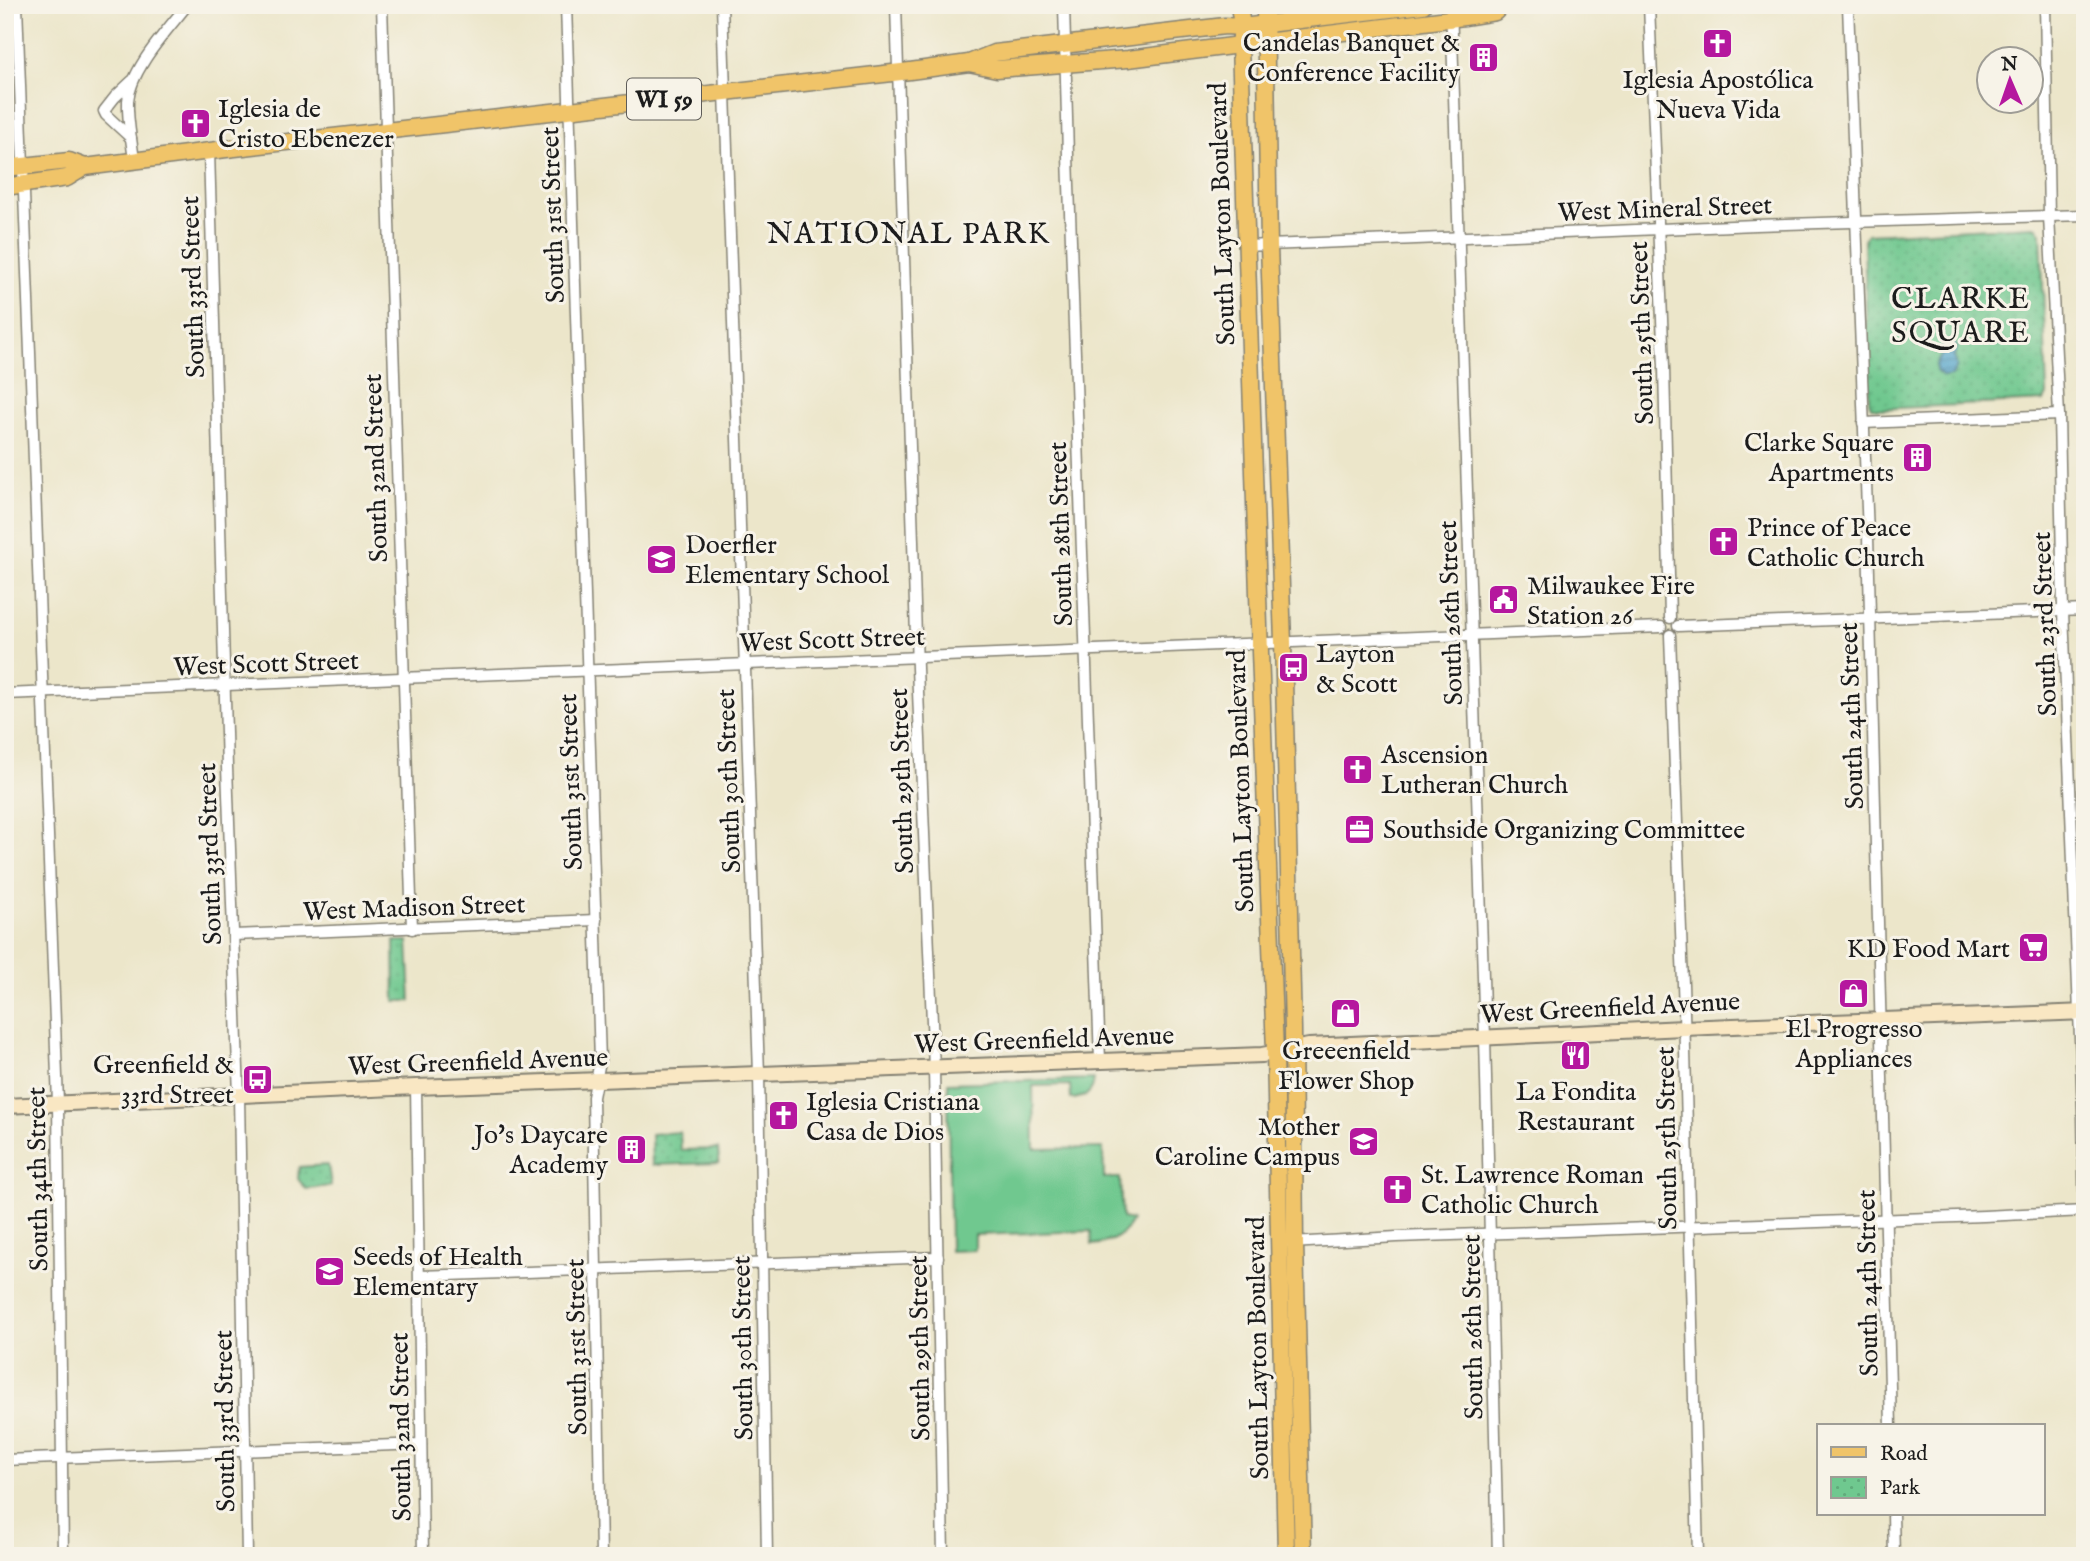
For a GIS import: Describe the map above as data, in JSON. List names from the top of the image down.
{
  "streets": {
    "main road": ["WI 59", "South Layton Boulevard", "West Greenfield Avenue"],
    "street": [
      "West Mineral Street",
      "South 31st Street",
      "South 33rd Street",
      "South 25th Street",
      "South 32nd Street",
      "South 28th Street",
      "South 26th Street",
      "South 23rd Street",
      "West Scott Street",
      "South 24th Street",
      "South 30th Street",
      "South 29th Street",
      "West Madison Street",
      "South 34th Street"
    ]
  },
  "crossings": [
    ["WI 59", "South Layton Boulevard"],
    ["WI 59", "South 31st Street"],
    ["WI 59", "South 33rd Street"],
    ["WI 59", "South 32nd Street"],
    ["WI 59", "South 28th Street"],
    ["WI 59", "South 26th Street"],
    ["WI 59", "South 30th Street"],
    ["WI 59", "South 29th Street"],
    ["WI 59", "South 34th Street"],
    ["West Mineral Street", "South Layton Boulevard"],
    ["West Mineral Street", "South 25th Street"],
    ["West Mineral Street", "South 26th Street"],
    ["West Mineral Street", "South 23rd Street"],
    ["West Mineral Street", "South 24th Street"],
    ["South Layton Boulevard", "West Scott Street"],
    ["South Layton Boulevard", "West Greenfield Avenue"],
    ["South 31st Street", "West Scott Street"],
    ["South 31st Street", "West Madison Street"],
    ["South 31st Street", "West Greenfield Avenue"],
    ["South 33rd Street", "West Scott Street"],
    ["South 33rd Street", "West Madison Street"],
    ["South 33rd Street", "West Greenfield Avenue"],
    ["South 25th Street", "West Scott Street"],
    ["South 25th Street", "West Greenfield Avenue"],
    ["South 32nd Street", "West Scott Street"],
    ["South 32nd Street", "West Madison Street"],
    ["South 32nd Street", "West Greenfield Avenue"],
    ["South 28th Street", "West Scott Street"],
    ["South 28th Street", "West Greenfield Avenue"],
    ["South 26th Street", "West Scott Street"],
    ["South 26th Street", "West Greenfield Avenue"],
    ["South 23rd Street", "West Greenfield Avenue"],
    ["West Scott Street", "South 30th Street"],
    ["West Scott Street", "South 29th Street"],
    ["West Scott Street", "South 34th Street"],
    ["South 24th Street", "West Greenfield Avenue"],
    ["South 30th Street", "West Greenfield Avenue"],
    ["South 29th Street", "West Greenfield Avenue"],
    ["West Greenfield Avenue", "South 34th Street"]
  ],
  "districts": ["NATIONAL PARK", "CLARKE SQUARE"],
  "places": {
    "church": [
      "Iglesia Apostólica Nueva Vida",
      "Iglesia de Cristo Ebenezer",
      "Prince of Peace Catholic Church",
      "Ascension Lutheran Church",
      "Iglesia Cristiana Casa de Dios",
      "St. Lawrence Roman Catholic Church"
    ],
    "building": ["Candelas Banquet & Conference Facility", "Clarke Square Apartments", "Jo's Daycare Academy"],
    "school or university": ["Doerfler Elementary School", "Mother Caroline Campus", "Seeds of Health Elementary"],
    "public building": ["Milwaukee Fire Station 26"],
    "bus stop": ["Layton & Scott", "Greenfield & 33rd Street"],
    "office": ["Southside Organizing Committee"],
    "supermarket": ["KD Food Mart"],
    "shop": ["El Progresso Appliances", "Greeenfield Flower Shop"],
    "restaurant": ["La Fondita Restaurant"]
  },
  "legend": ["Road", "Park"],
  "north": "top"
}
